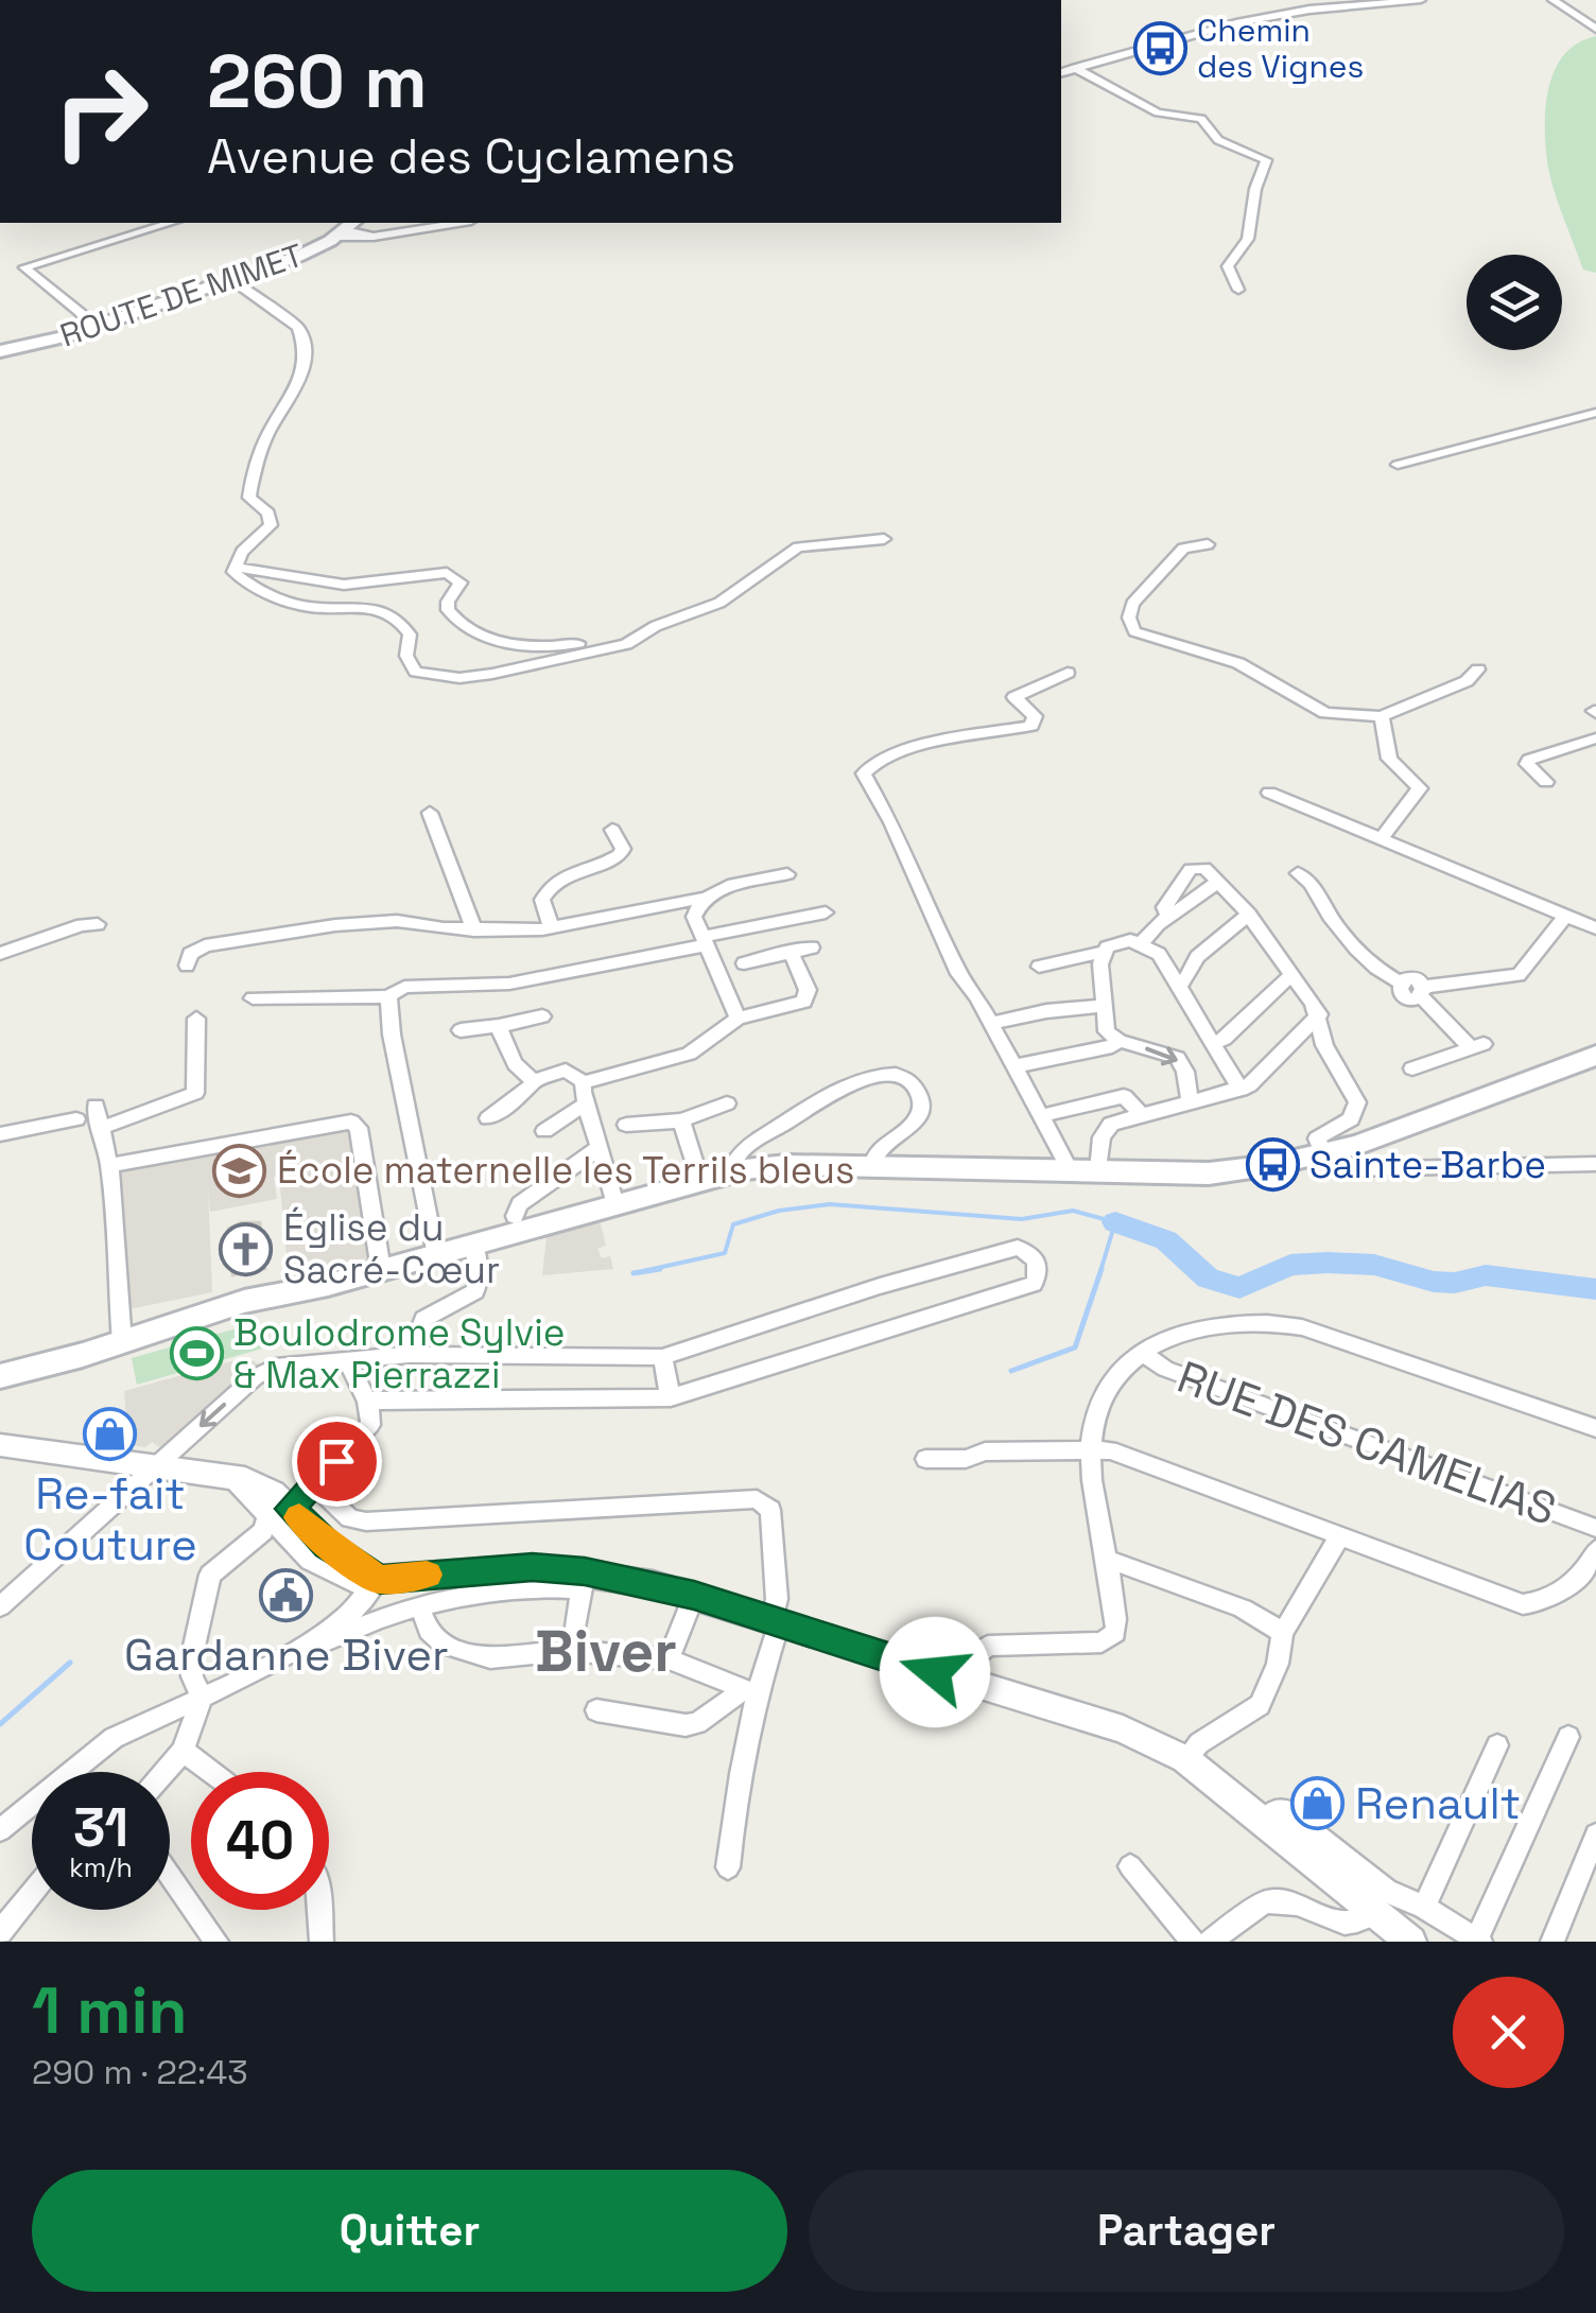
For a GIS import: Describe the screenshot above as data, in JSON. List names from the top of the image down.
{
  "streets": {
    "main road": ["ROUTE DE MIMET"],
    "street": ["RUE DES CAMELIAS"]
  },
  "districts": ["Biver"],
  "places": {
    "bus stop": ["Chemin des Vignes", "Sainte-Barbe"],
    "school or university": ["École maternelle les Terrils bleus"],
    "church": ["Église du Sacré-Cœur"],
    "sports": ["Boulodrome Sylvie & Max Pierrazzi"],
    "shop": ["Re-fait Couture", "Renault"],
    "public building": ["Gardanne Biver"]
  },
  "page": {
    "turn": ["260 m", "Avenue des Cyclamens"],
    "speed": "31 km/h",
    "limit": "40",
    "heading": ["1 min", "290 m · 22:43"],
    "buttons": ["Quitter", "Partager"]
  }
}
